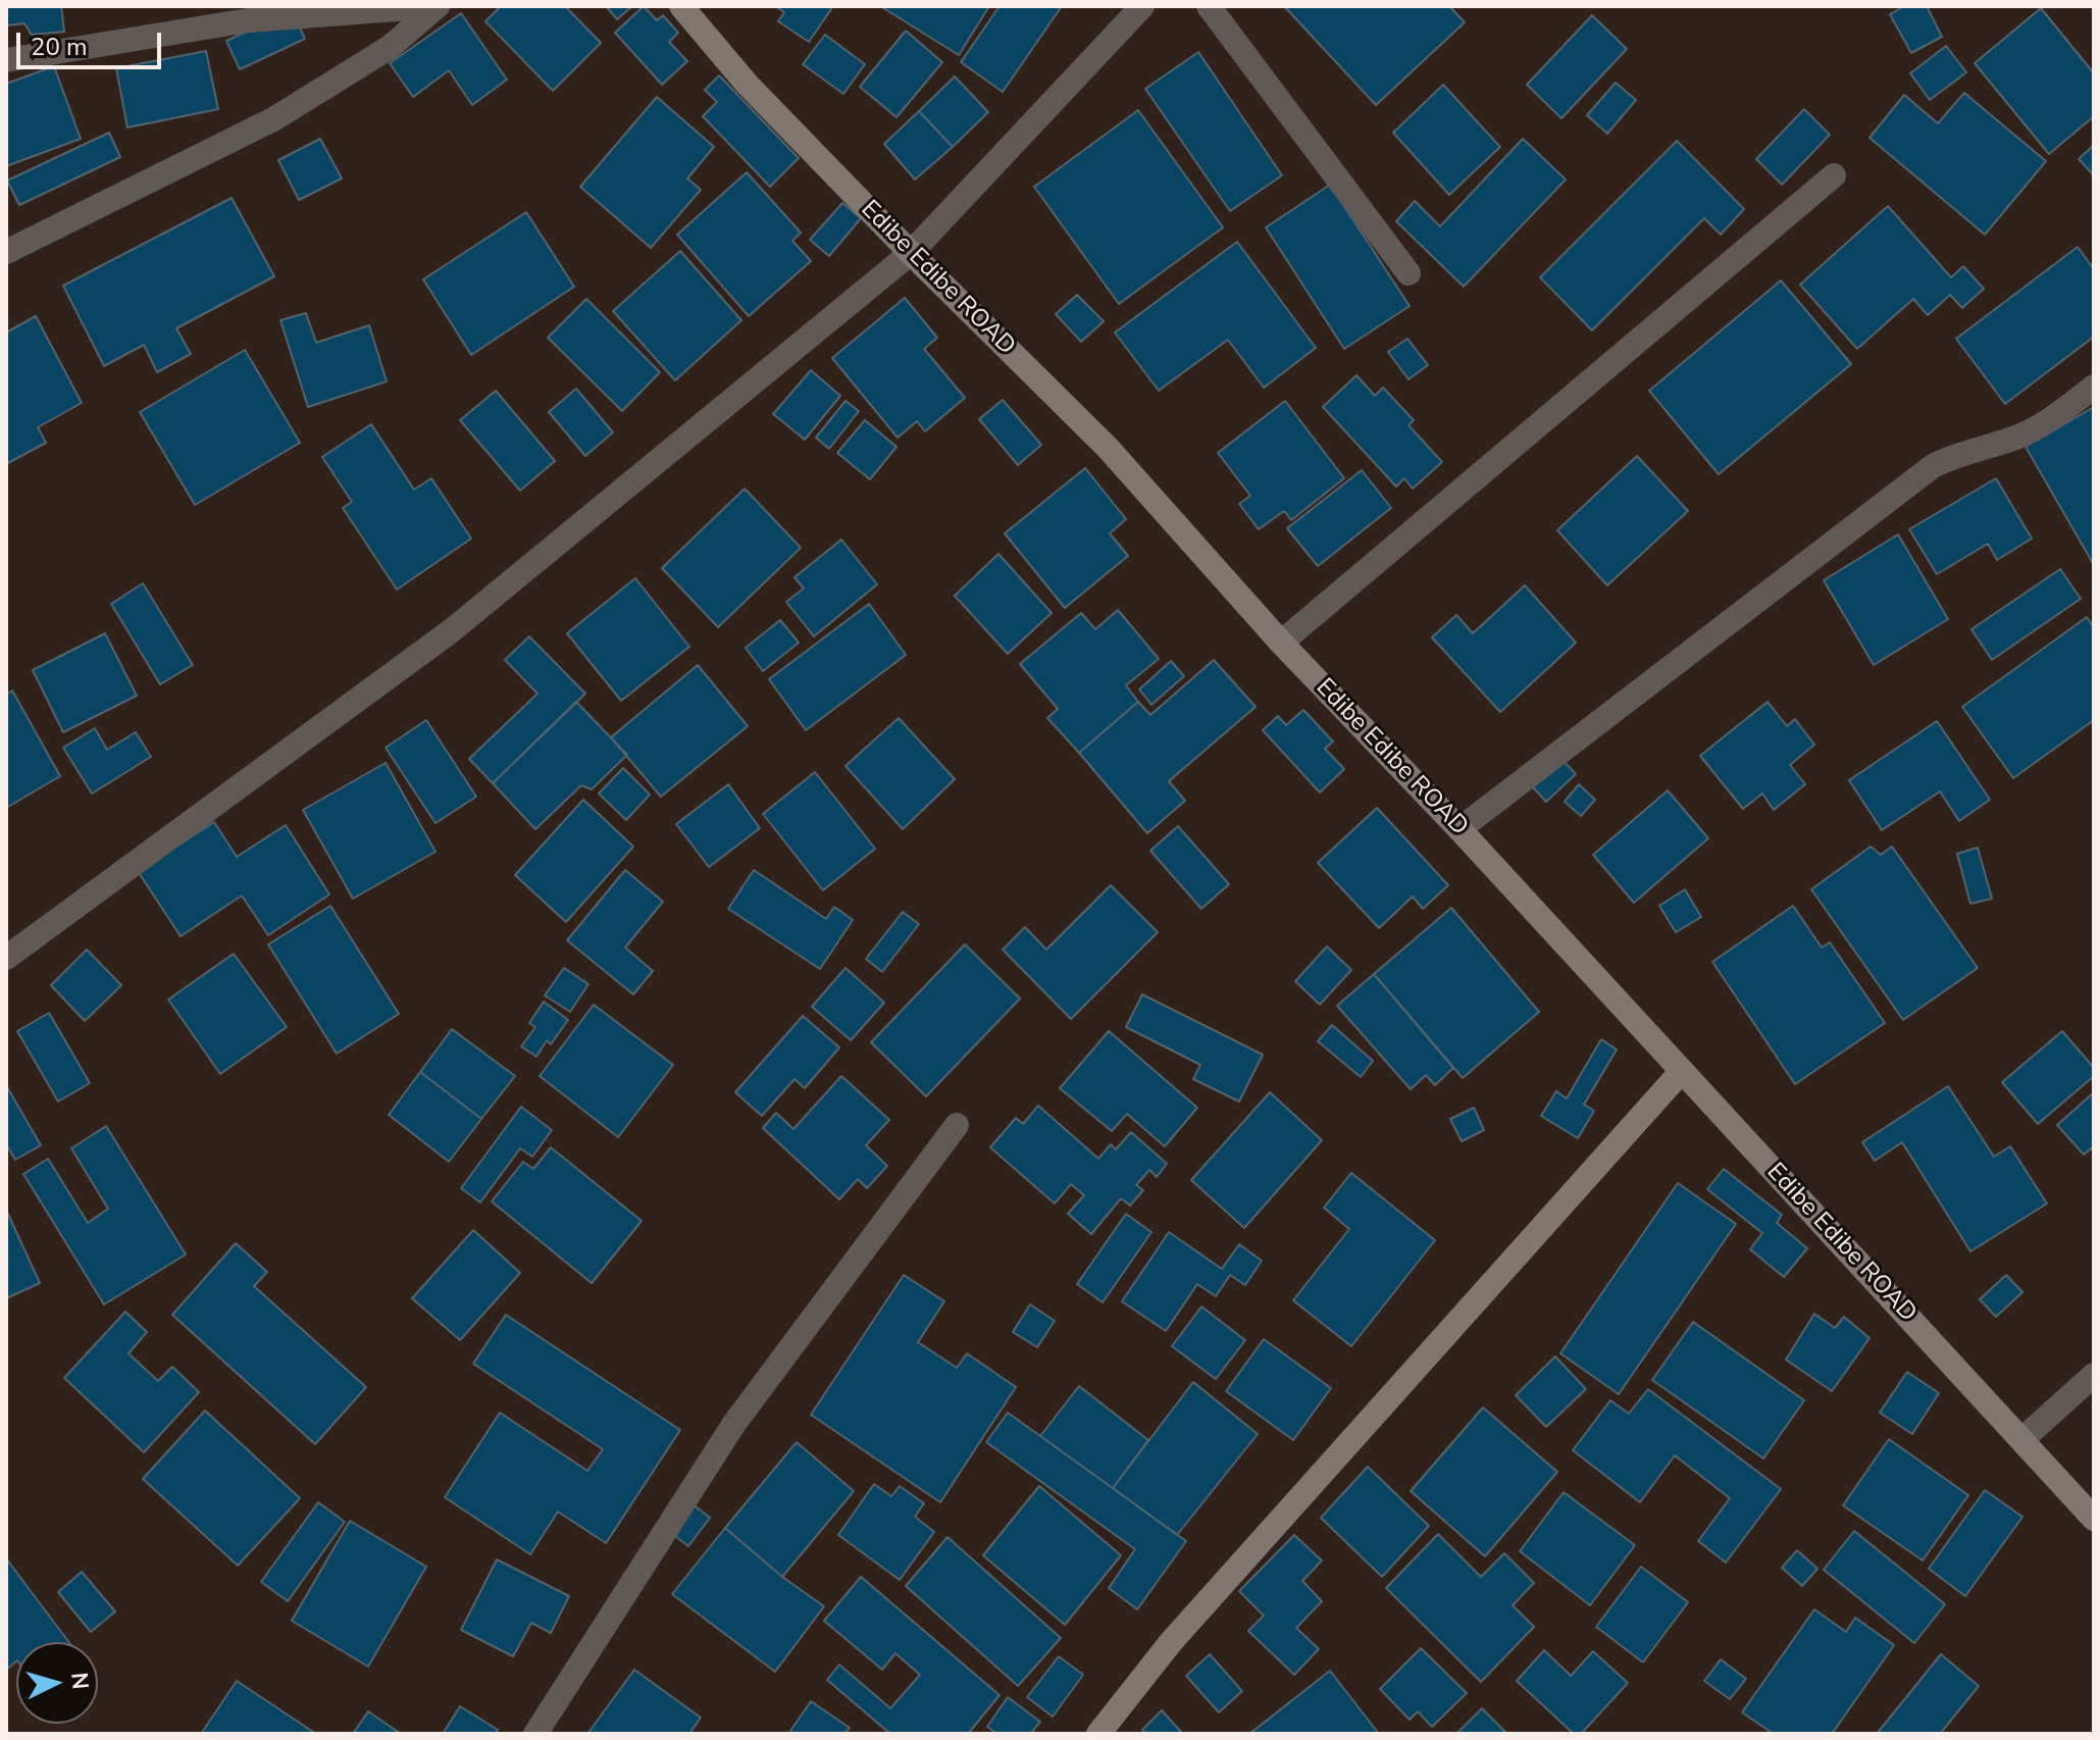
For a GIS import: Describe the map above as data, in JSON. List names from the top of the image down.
{
  "streets": {
    "main road": ["Edibe Edibe ROAD"]
  },
  "scale_bar": "20 m",
  "north": "right"
}
